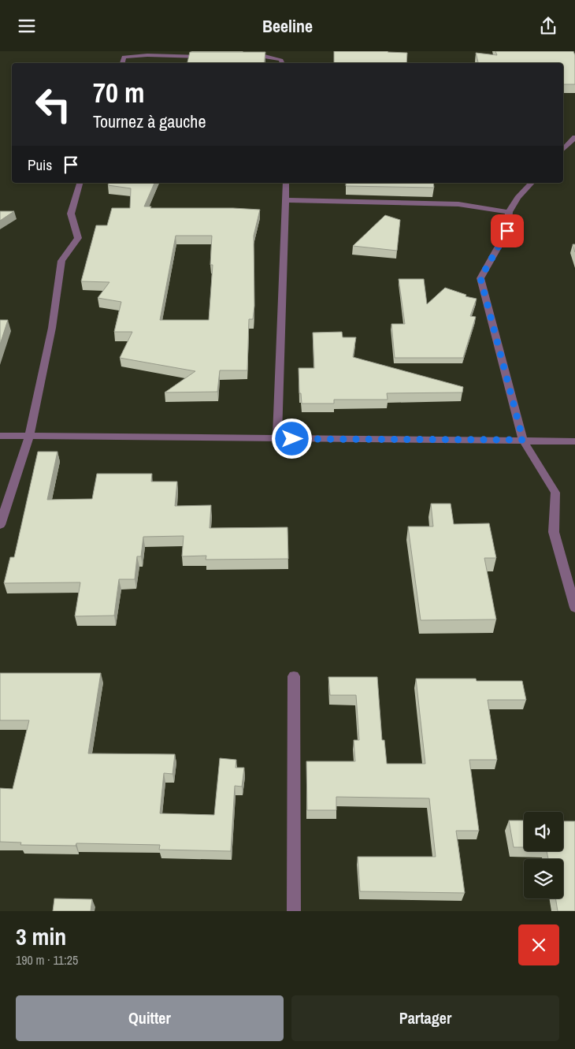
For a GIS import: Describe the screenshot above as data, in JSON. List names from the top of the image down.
{
  "page": {
    "header": "Beeline",
    "turn": ["70 m", "Tournez à gauche"],
    "then": "Puis",
    "heading": ["3 min", "190 m · 11:25"],
    "buttons": ["Quitter", "Partager"]
  }
}
